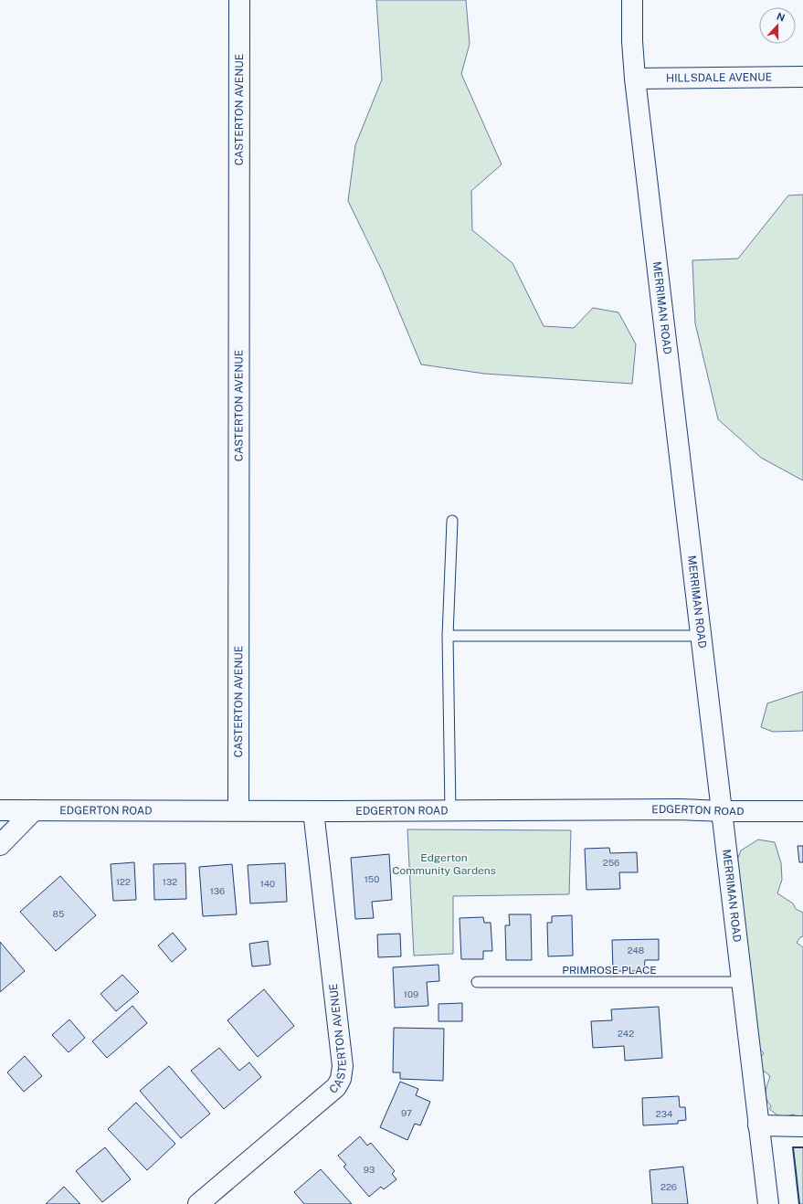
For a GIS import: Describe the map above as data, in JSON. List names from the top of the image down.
{
  "streets": {
    "street": [
      "HILLSDALE AVENUE",
      "CASTERTON AVENUE",
      "MERRIMAN ROAD",
      "EDGERTON ROAD"
    ],
    "lane": ["PRIMROSE PLACE"]
  },
  "crossings": [
    ["HILLSDALE AVENUE", "MERRIMAN ROAD"],
    ["CASTERTON AVENUE", "EDGERTON ROAD"],
    ["MERRIMAN ROAD", "EDGERTON ROAD"],
    ["MERRIMAN ROAD", "PRIMROSE PLACE"]
  ],
  "parks": ["Edgerton Community Gardens"],
  "house_numbers": [
    "256",
    "150",
    "122",
    "132",
    "140",
    "136",
    "85",
    "248",
    "109",
    "242",
    "97",
    "234",
    "93",
    "226"
  ],
  "north": "top"
}
